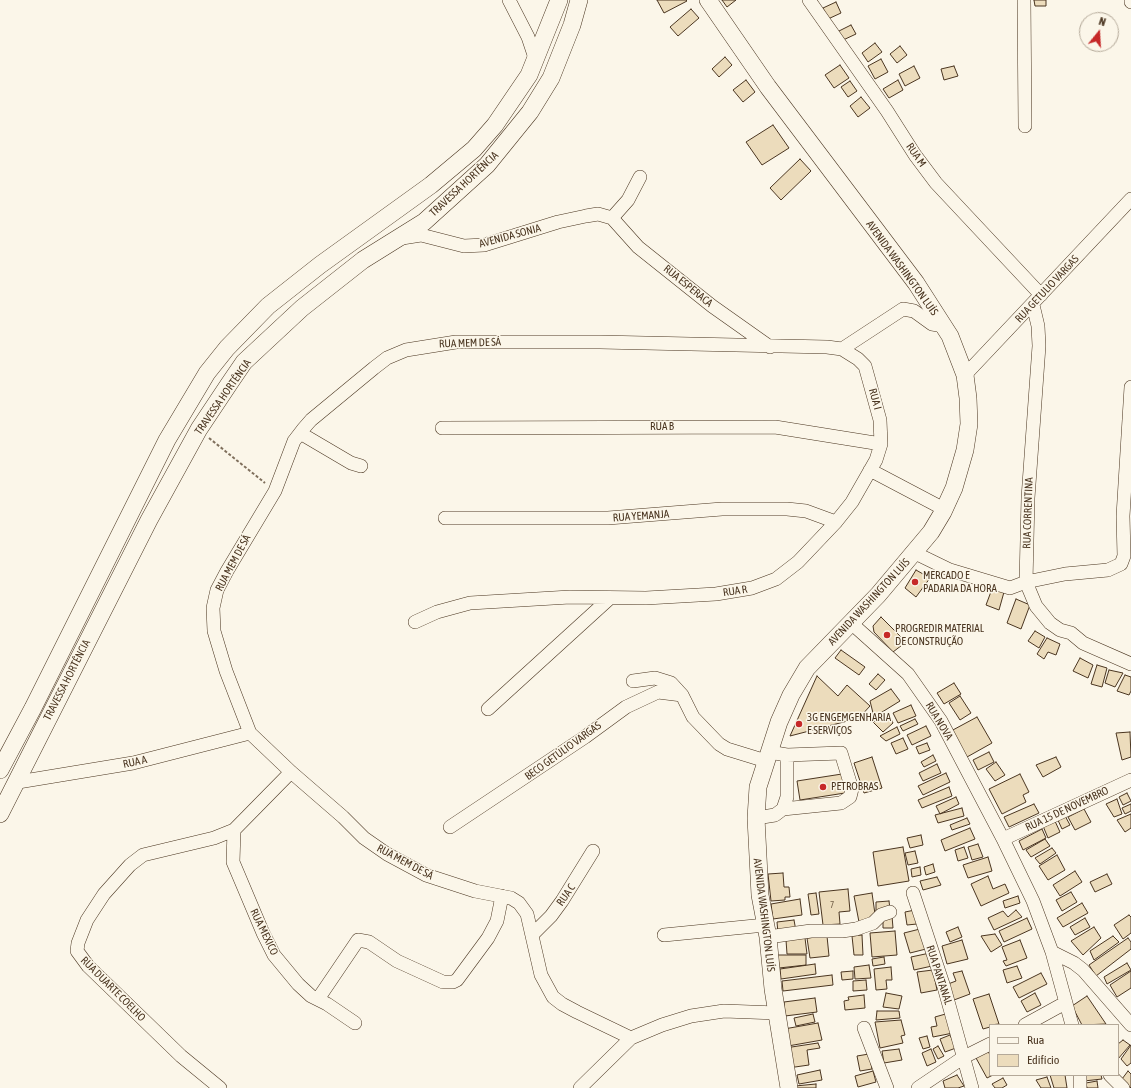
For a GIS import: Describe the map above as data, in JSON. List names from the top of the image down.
{
  "streets": {
    "main road": ["TRAVESSA HORTÊNCIA", "AVENIDA WASHINGTON LUÍS"],
    "street": [
      "RUA M",
      "AVENIDA SONIA",
      "RUA ESPERACA",
      "RUA GETULIO VARGAS",
      "RUA MEM DE SÁ",
      "RUA I",
      "RUA B",
      "RUA CORRENTINA",
      "RUA YEMANJA",
      "RUA R",
      "RUA NOVA",
      "BECO GETÚLIO VARGAS",
      "RUA A",
      "RUA 15 DE NOVEMBRO",
      "RUA C",
      "RUA MEXICO",
      "RUA PANTANAL",
      "RUA DUARTE COELHO"
    ]
  },
  "crossings": [
    ["RUA M", "RUA GETULIO VARGAS"],
    ["RUA M", "RUA CORRENTINA"],
    ["TRAVESSA HORTÊNCIA", "AVENIDA SONIA"],
    ["TRAVESSA HORTÊNCIA", "RUA A"],
    ["AVENIDA SONIA", "RUA ESPERACA"],
    ["AVENIDA WASHINGTON LUÍS", "RUA GETULIO VARGAS"],
    ["AVENIDA WASHINGTON LUÍS", "RUA NOVA"],
    ["RUA ESPERACA", "RUA MEM DE SÁ"],
    ["RUA GETULIO VARGAS", "RUA CORRENTINA"],
    ["RUA MEM DE SÁ", "RUA A"],
    ["RUA MEM DE SÁ", "RUA C"],
    ["RUA I", "RUA B"],
    ["RUA I", "RUA YEMANJA"],
    ["RUA I", "RUA R"],
    ["RUA YEMANJA", "RUA R"],
    ["RUA NOVA", "RUA 15 DE NOVEMBRO"],
    ["RUA MEXICO", "RUA DUARTE COELHO"]
  ],
  "places": [
    "MERCADO E PADARIA DA HORA",
    "PROGREDIR MATERIAL DE CONSTRUÇÃO",
    "3G ENGEMGENHARIA E SERVIÇOS",
    "PETROBRAS"
  ],
  "house_numbers": ["7"],
  "legend": ["Rua", "Edifício"],
  "north": "top"
}
